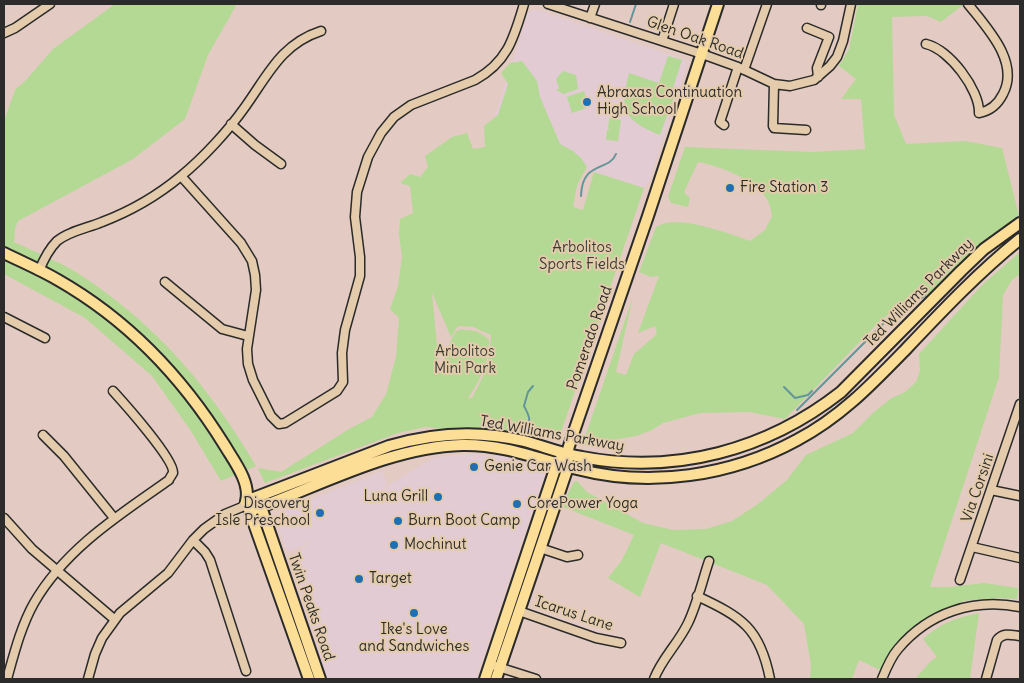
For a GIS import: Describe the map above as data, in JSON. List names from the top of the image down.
{
  "streets": {
    "main road": ["Ted Williams Parkway", "Pomerado Road", "Twin Peaks Road"],
    "street": ["Glen Oak Road", "Via Corsini", "Icarus Lane"]
  },
  "crossings": [
    ["Glen Oak Road", "Pomerado Road"],
    ["Ted Williams Parkway", "Pomerado Road"],
    ["Ted Williams Parkway", "Twin Peaks Road"],
    ["Pomerado Road", "Icarus Lane"]
  ],
  "parks": ["Arbolitos Sports Fields", "Arbolitos Mini Park"],
  "places": [
    "Abraxas Continuation High School",
    "Fire Station 3",
    "Genie Car Wash",
    "Luna Grill",
    "CorePower Yoga",
    "Discovery Isle Preschool",
    "Burn Boot Camp",
    "Mochinut",
    "Target",
    "Ike's Love and Sandwiches"
  ]
}
